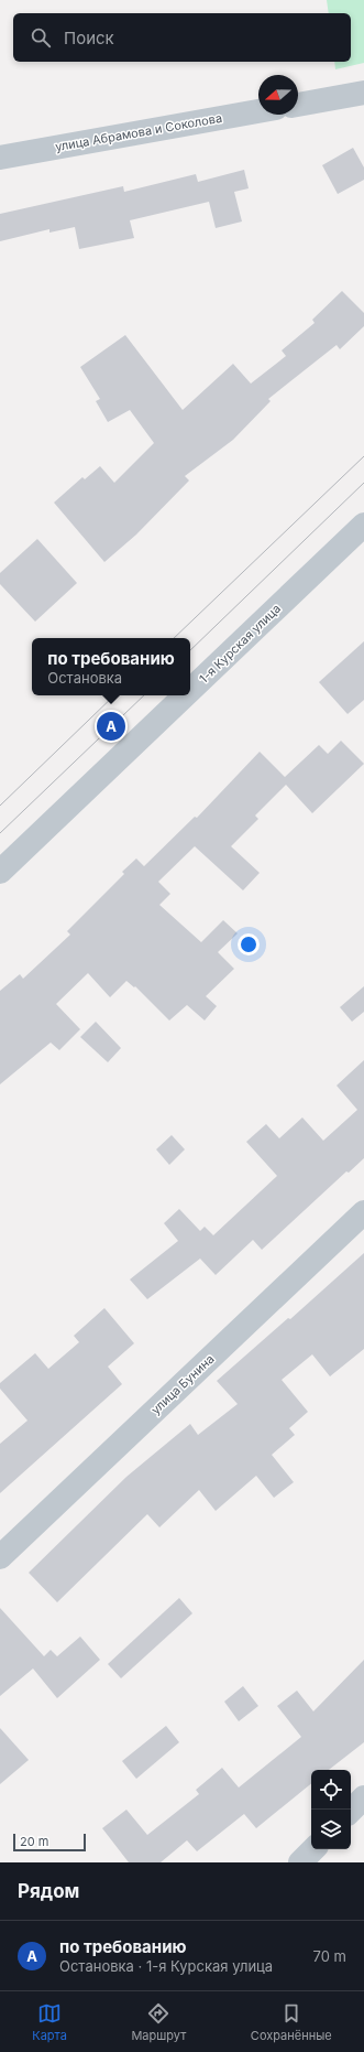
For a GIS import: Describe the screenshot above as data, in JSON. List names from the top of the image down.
{
  "streets": {
    "street": ["улица Абрамова и Соколова", "1-я Курская улица", "улица Бунина"]
  },
  "scale_bar": "20 m",
  "north": "left",
  "page": {
    "search": "Поиск",
    "popup": ["по требованию", "Остановка"],
    "pins": "A",
    "scale": "20 m",
    "heading": "Рядом",
    "list": [
      {
        "mark": "A",
        "name": "по требованию",
        "note": "Остановка · 1-я Курская улица",
        "value": "70 m"
      }
    ],
    "nav": ["Карта", "Маршрут", "Сохранённые"]
  }
}
